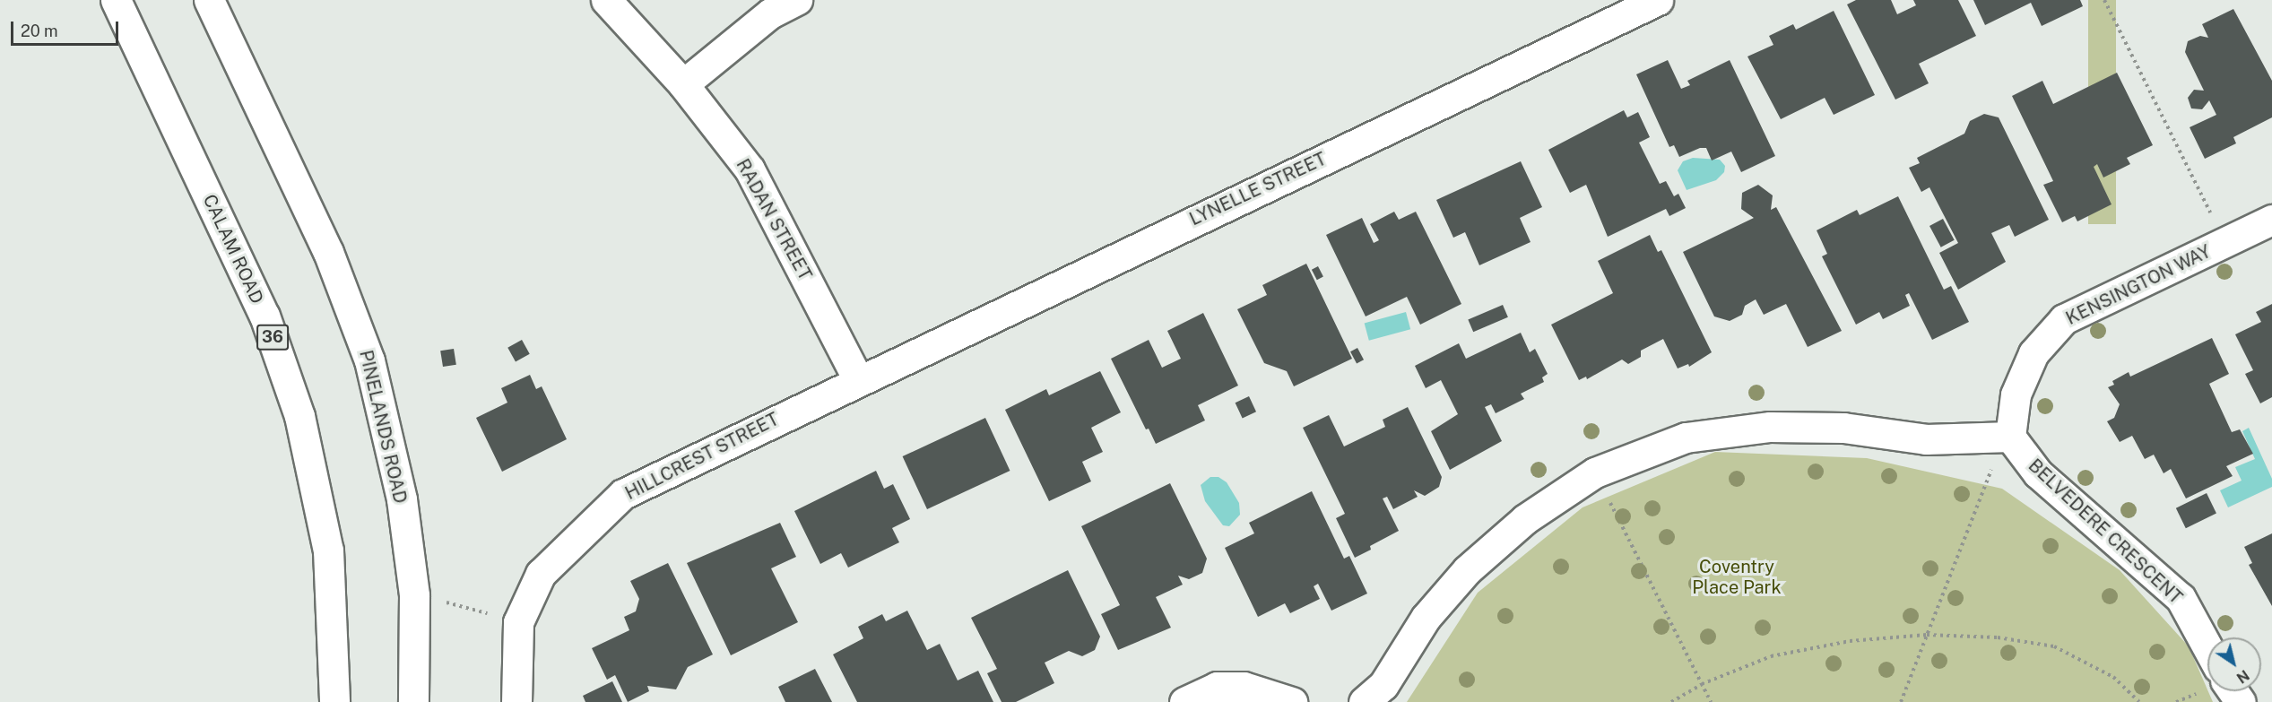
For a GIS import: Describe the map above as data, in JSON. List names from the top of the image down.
{
  "streets": {
    "street": [
      "LYNELLE STREET",
      "RADAN STREET",
      "CALAM ROAD",
      "KENSINGTON WAY",
      "36",
      "PINELANDS ROAD",
      "HILLCREST STREET",
      "BELVEDERE CRESCENT"
    ]
  },
  "crossings": [
    ["LYNELLE STREET", "RADAN STREET"],
    ["LYNELLE STREET", "HILLCREST STREET"],
    ["RADAN STREET", "HILLCREST STREET"],
    ["KENSINGTON WAY", "BELVEDERE CRESCENT"]
  ],
  "parks": ["Coventry Place Park"],
  "scale_bar": "20 m",
  "north": "bottom right"
}
